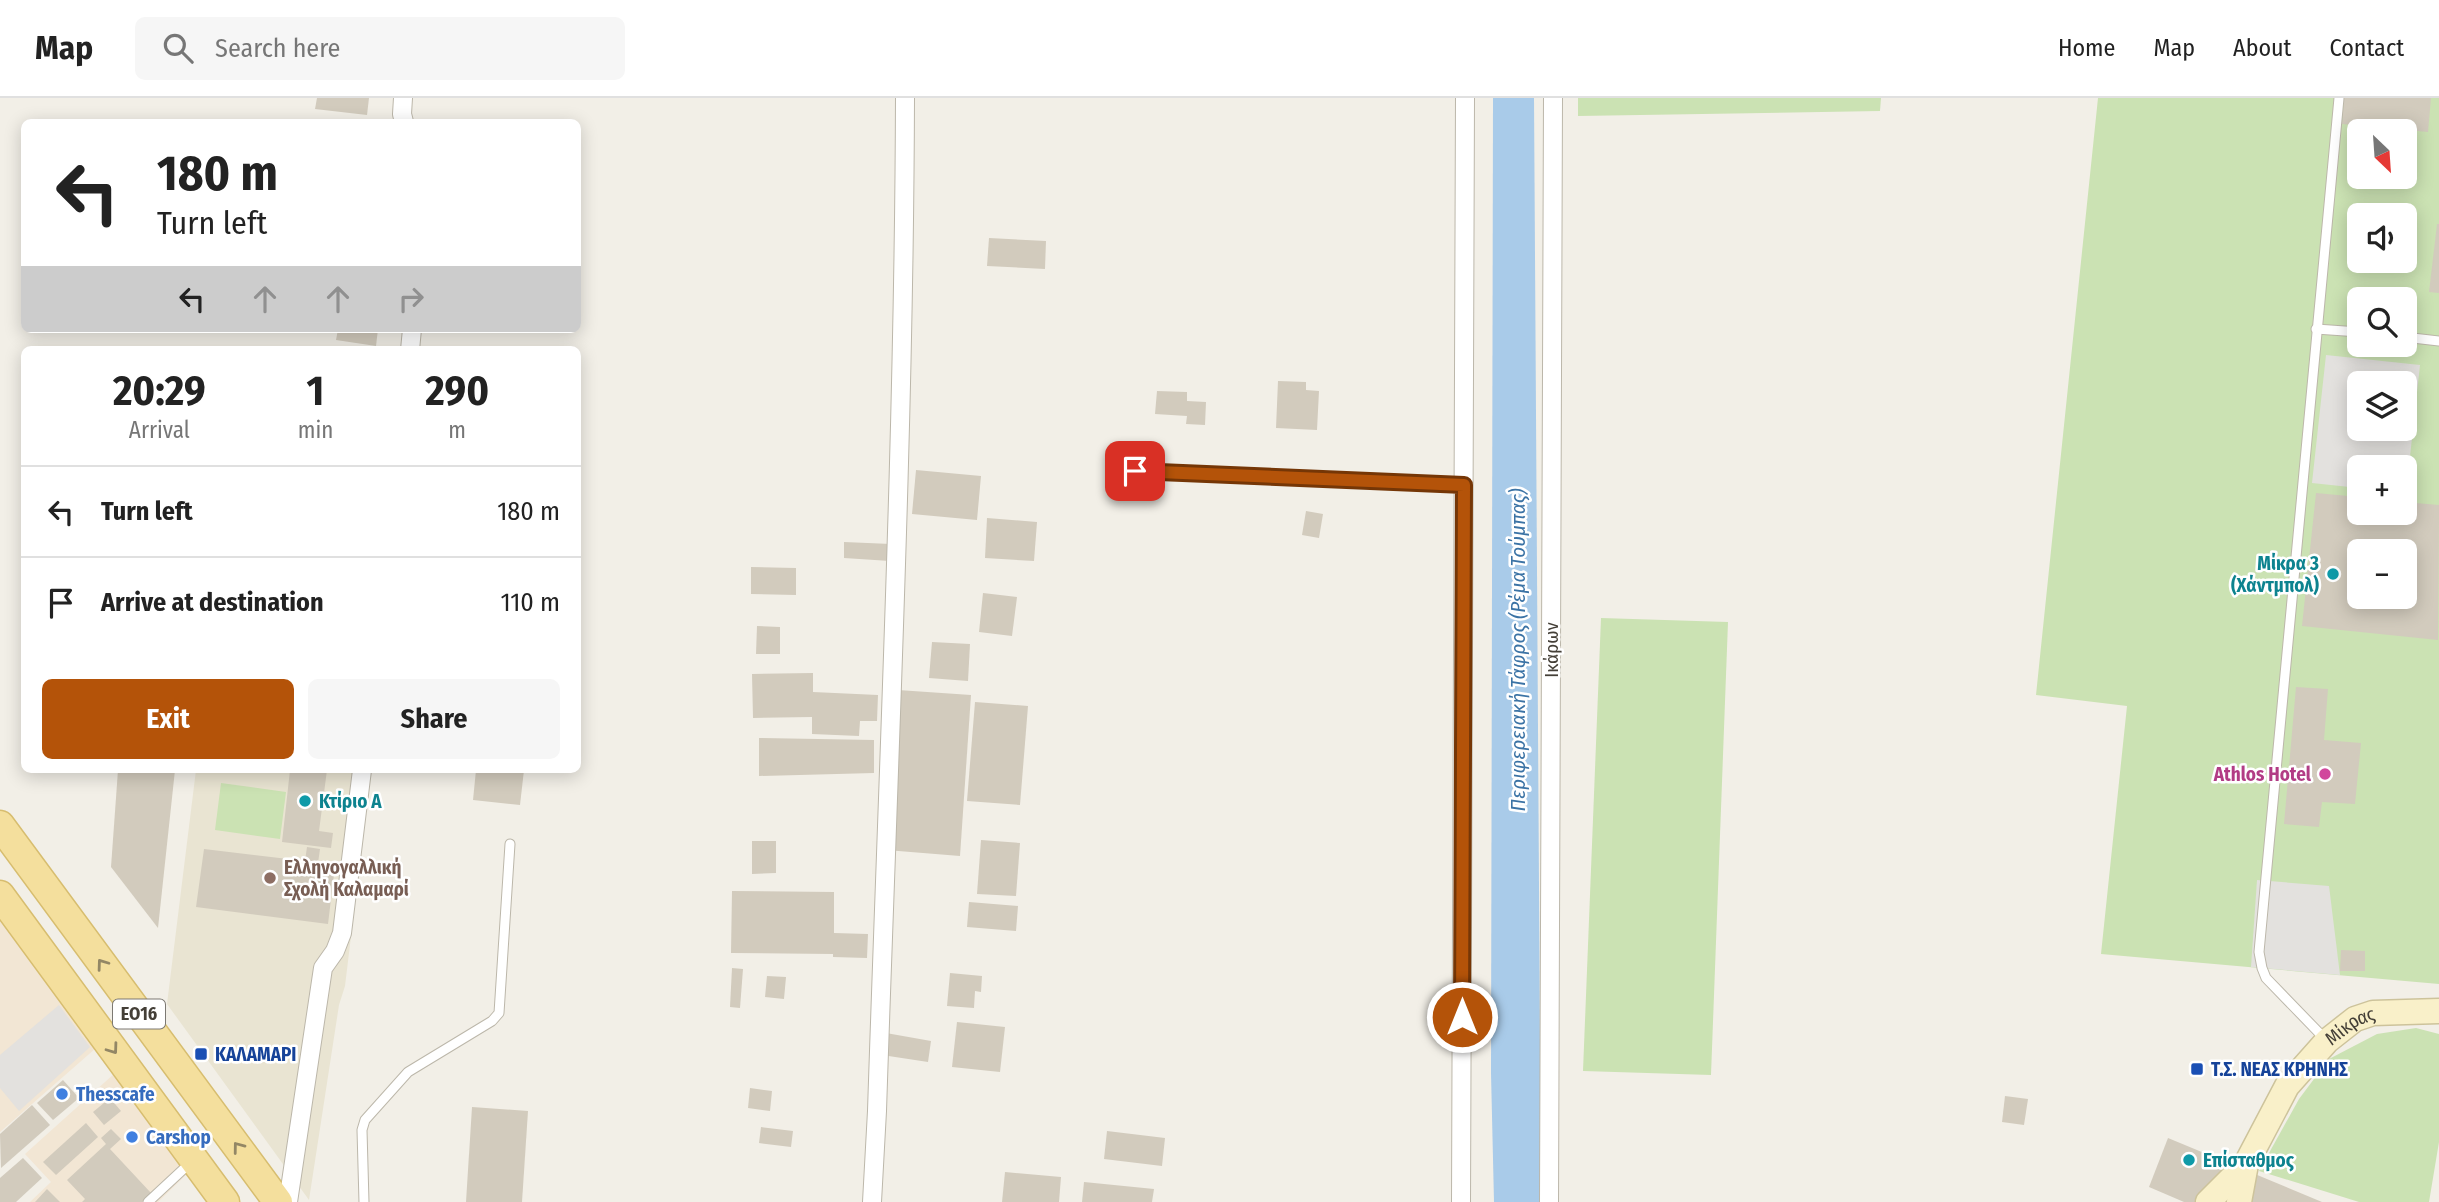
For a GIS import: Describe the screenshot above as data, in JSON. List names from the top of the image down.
{
  "streets": {
    "main road": ["ΕΟ16", "Μίκρας"],
    "street": ["Ικάρων"]
  },
  "water": ["Περιφερειακή Τάφρος (Ρέμα Τούμπας)"],
  "places": {
    "other": [
      "Μίκρα 3 (Χάντμπολ)",
      "Athlos Hotel",
      "Κτίριο Α",
      "Ελληνογαλλική Σχολή Καλαμαρί",
      "Thesscafe",
      "Carshop",
      "Επίσταθμος"
    ],
    "transit": ["ΚΑΛΑΜΑΡΙ", "Τ.Σ. ΝΕΑΣ ΚΡΗΝΗΣ"]
  },
  "north": "bottom right",
  "page": {
    "header": "Map",
    "search": "Search here",
    "nav": [
      "Home",
      "Map",
      "About",
      "Contact"
    ],
    "map_buttons": ["+", "−"],
    "turn": ["180 m", "Turn left"],
    "eta": [
      "20:29",
      "Arrival",
      "1",
      "min",
      "290",
      "m"
    ],
    "list": [
      {
        "name": "Turn left",
        "value": "180 m"
      },
      {
        "name": "Arrive at destination",
        "value": "110 m"
      }
    ],
    "buttons": ["Exit", "Share"]
  }
}
